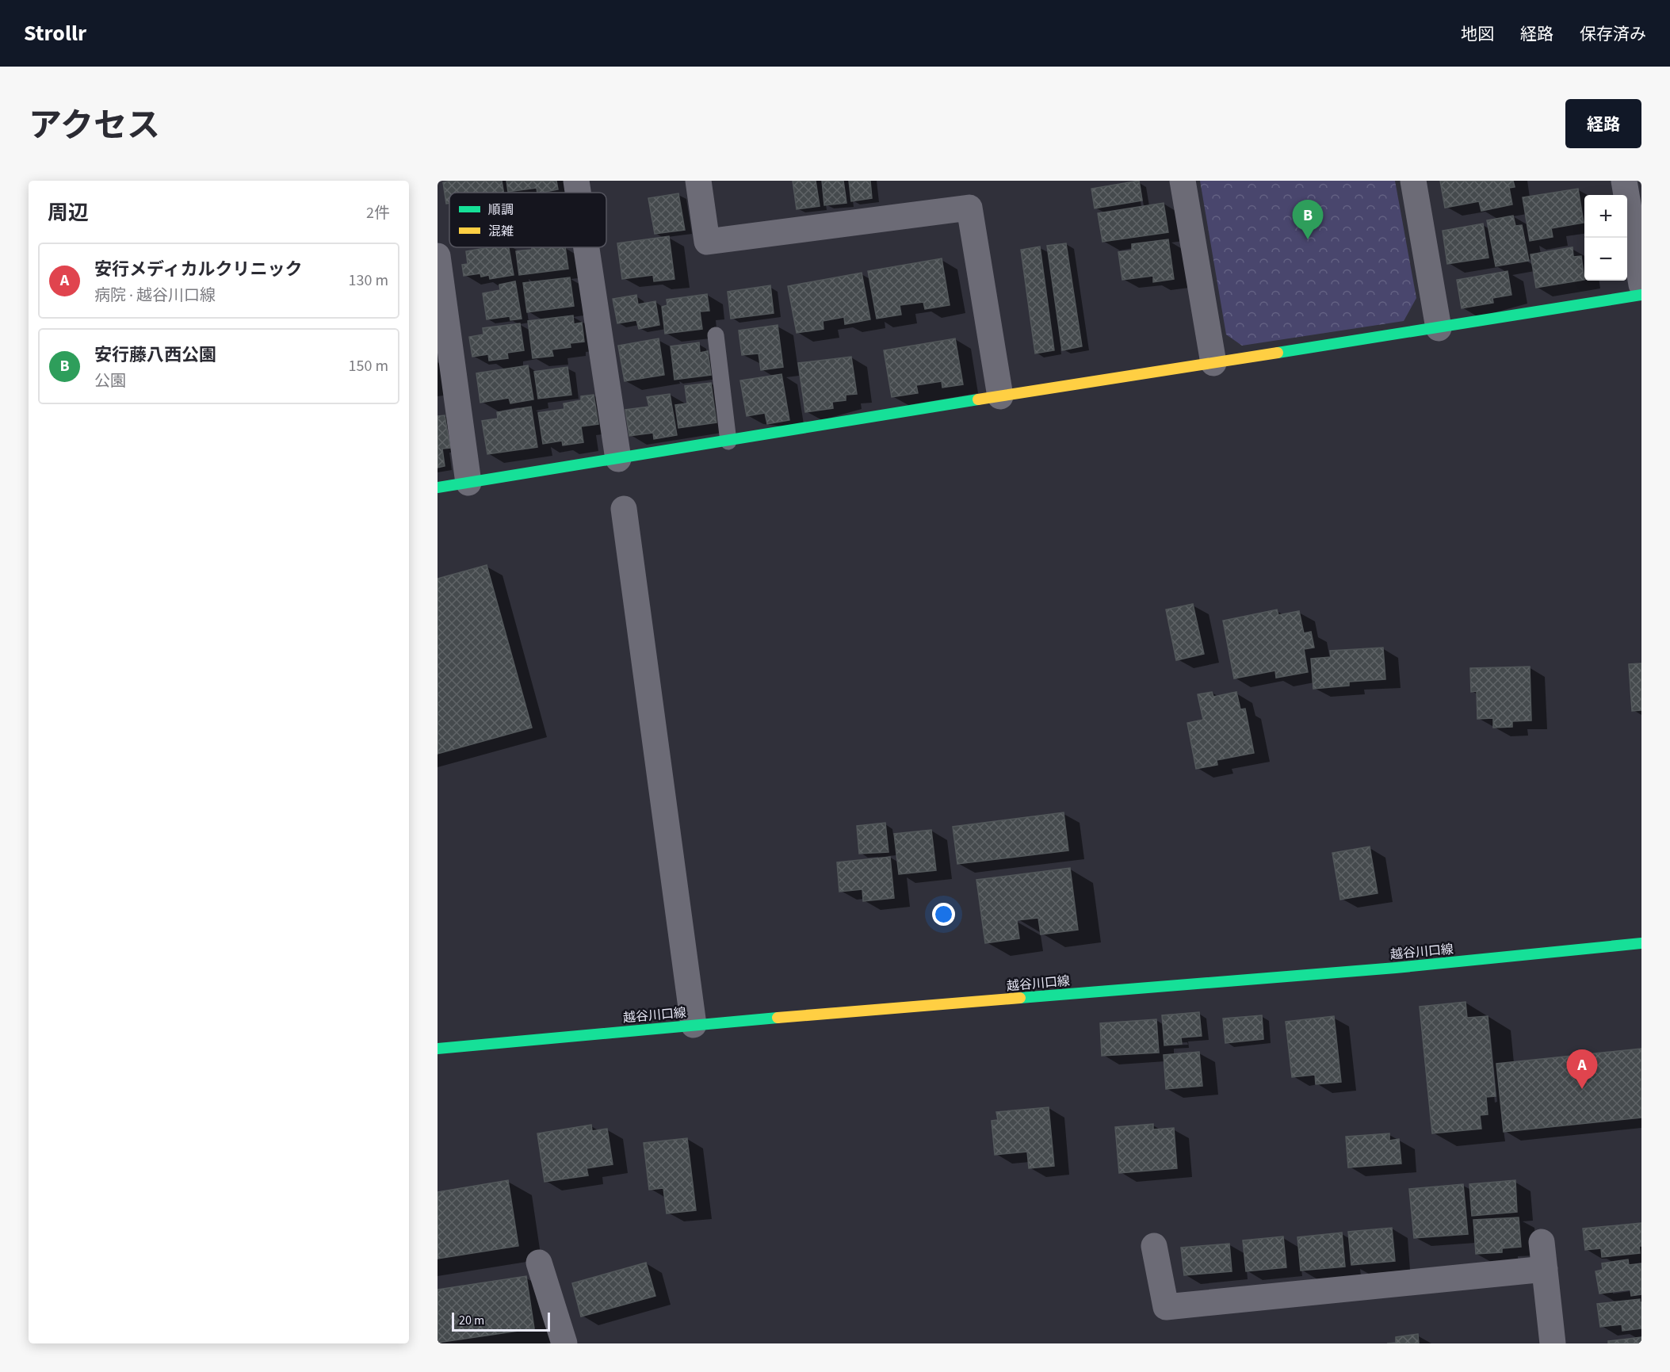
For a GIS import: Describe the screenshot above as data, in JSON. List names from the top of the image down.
{
  "streets": {
    "street": ["越谷川口線"]
  },
  "legend": ["順調", "混雑"],
  "scale_bar": "20 m",
  "page": {
    "header": "Strollr",
    "nav": ["地図", "経路", "保存済み"],
    "title": "アクセス",
    "buttons": "経路",
    "heading": ["周辺", "2件"],
    "map_buttons": ["+", "−"],
    "pins": ["B", "A"],
    "list": [
      {
        "mark": "A",
        "name": "安行メディカルクリニック",
        "note": "病院 · 越谷川口線",
        "value": "130 m"
      },
      {
        "mark": "B",
        "name": "安行藤八西公園",
        "note": "公園",
        "value": "150 m"
      }
    ],
    "scale": "20 m"
  }
}
